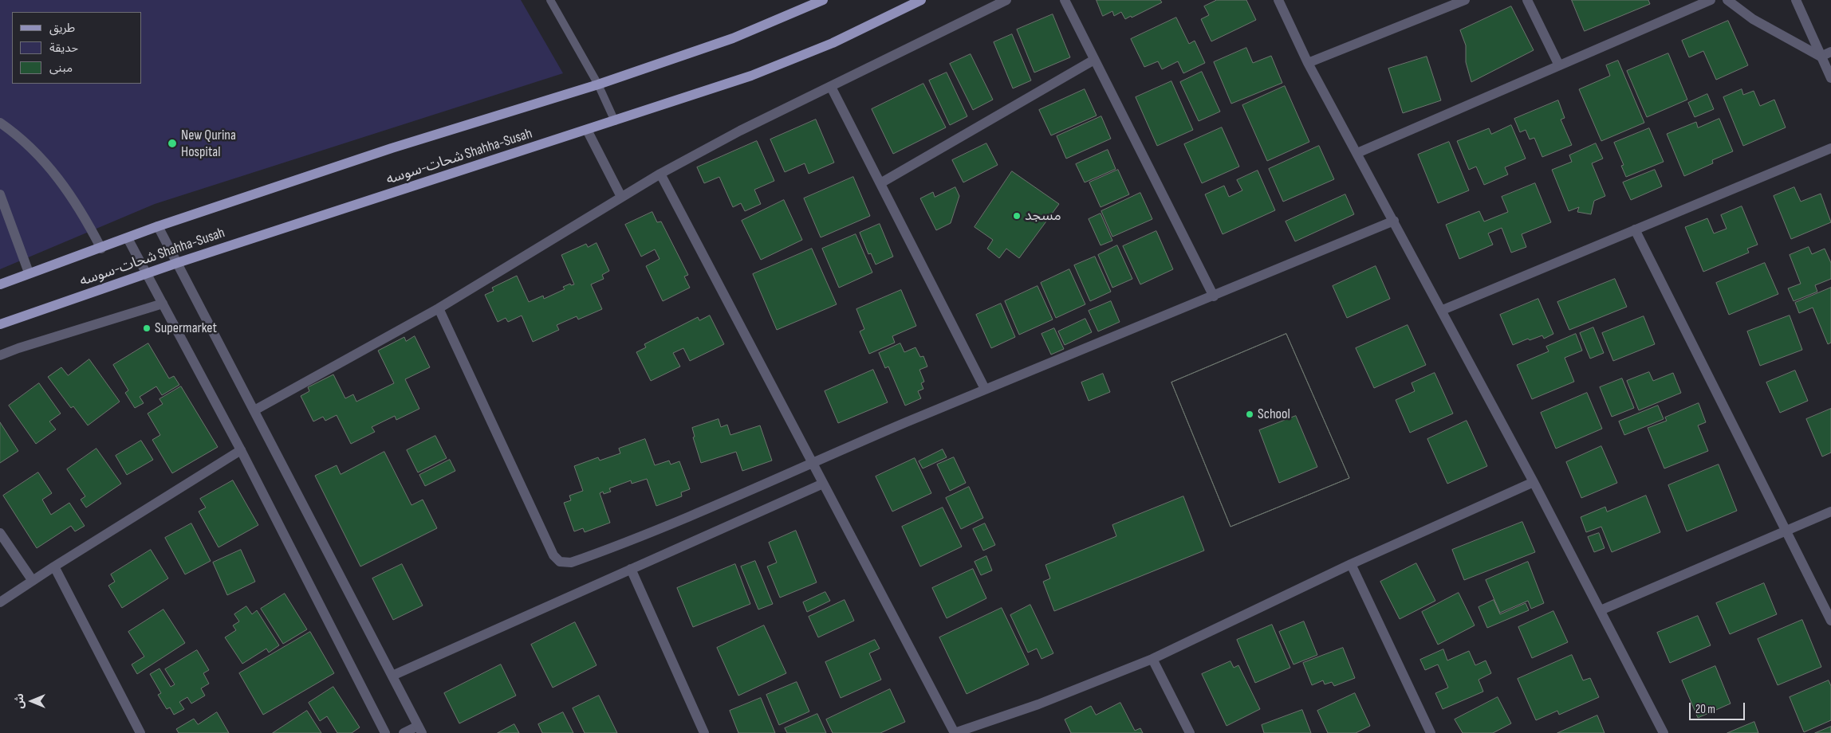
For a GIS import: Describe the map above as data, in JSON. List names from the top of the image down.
{
  "streets": {
    "main road": ["شحات-سوسه Shahha-Susah"]
  },
  "places": [
    "New Qurina Hospital",
    "مسجد",
    "Supermarket",
    "School"
  ],
  "legend": ["طريق", "حديقة", "مبنى"],
  "scale_bar": "20 m",
  "north": "left"
}
